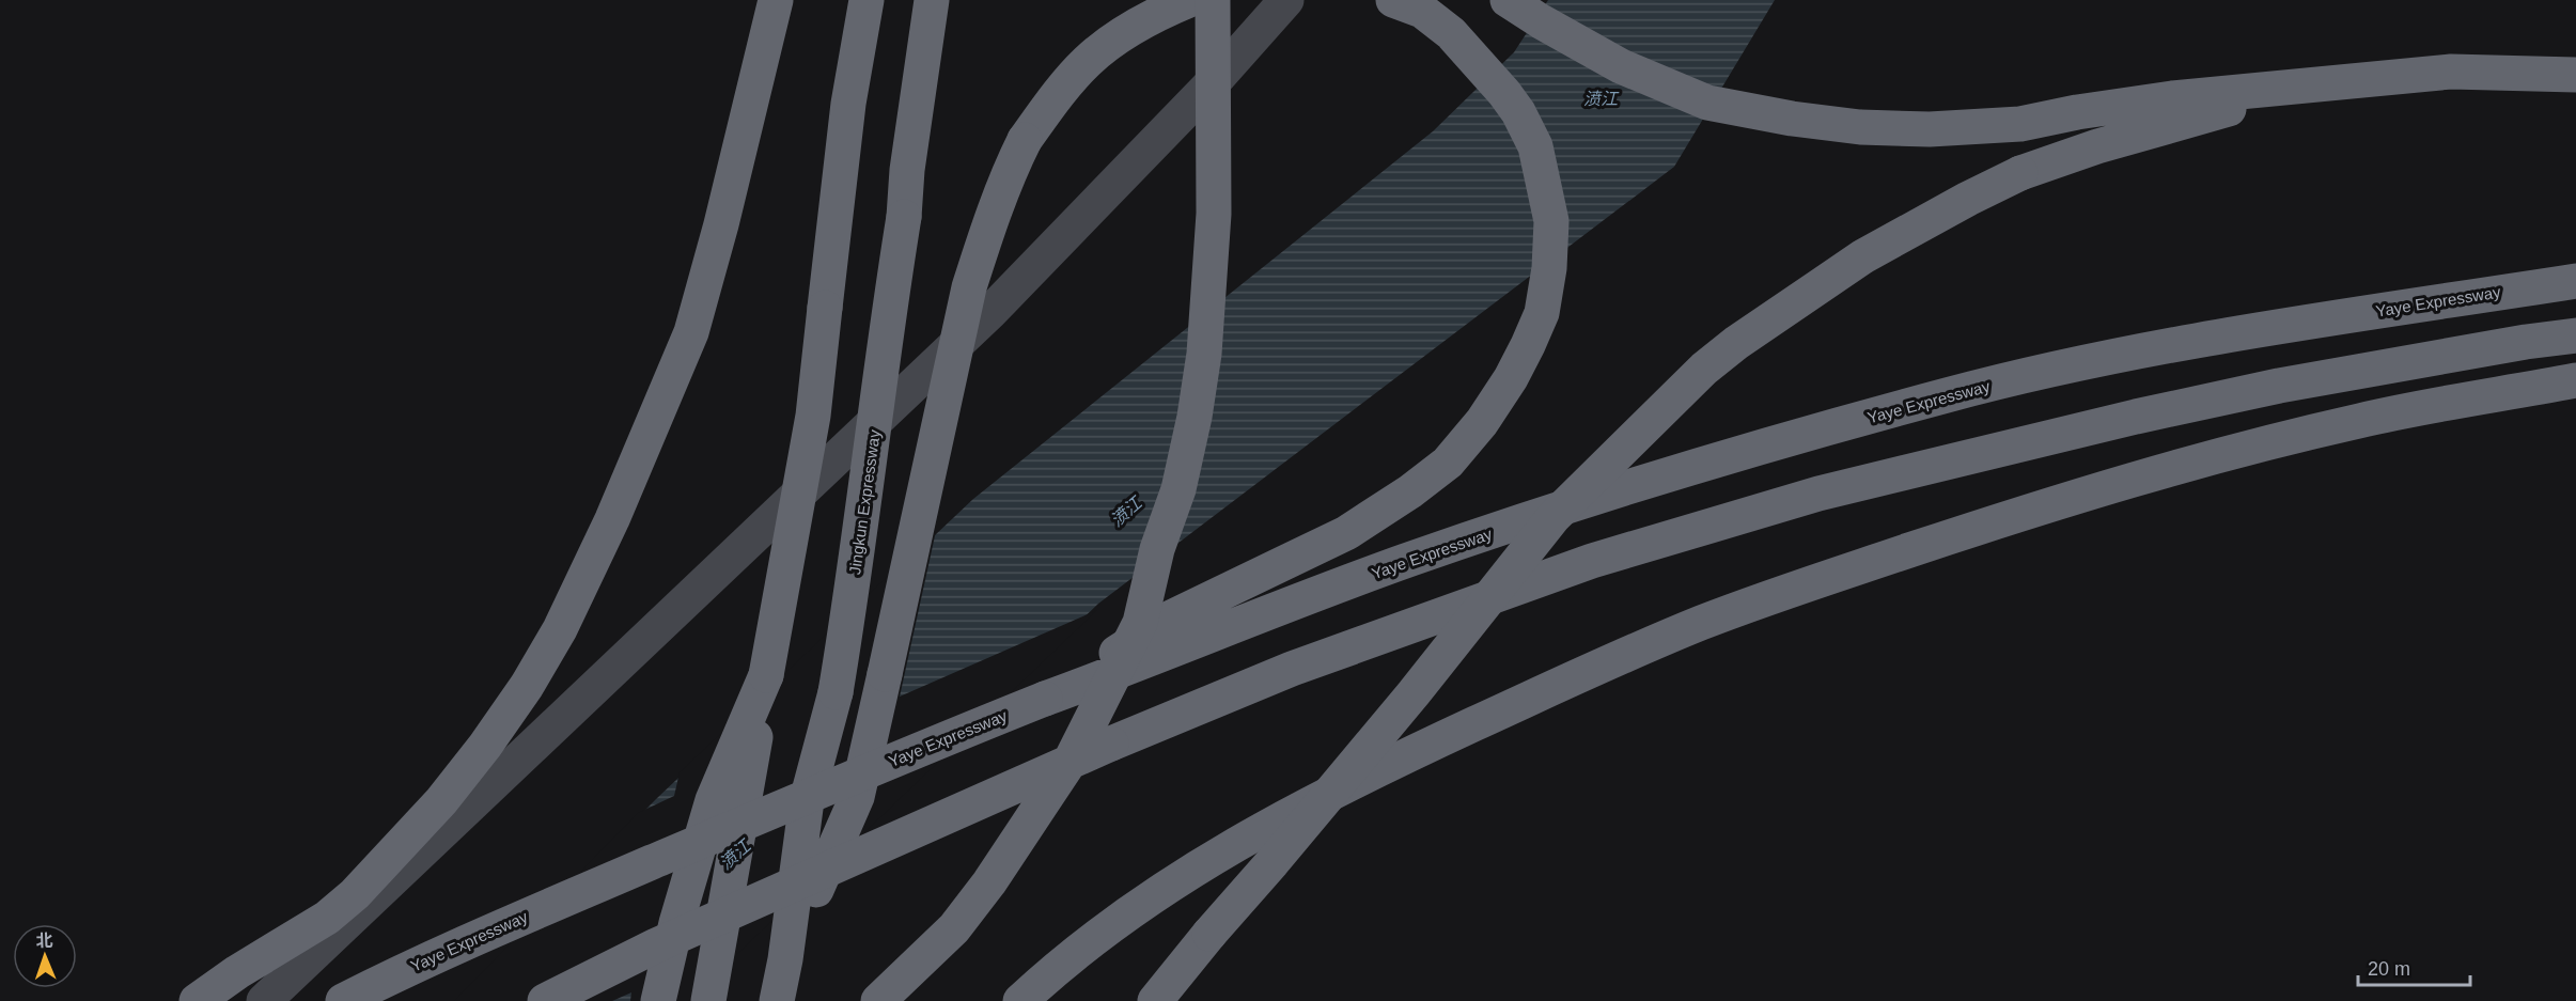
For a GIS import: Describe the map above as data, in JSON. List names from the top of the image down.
{
  "streets": {
    "highway": ["Yaye Expressway", "Jingkun Expressway"]
  },
  "water": ["𣸣江"],
  "scale_bar": "20 m",
  "north": "top"
}
